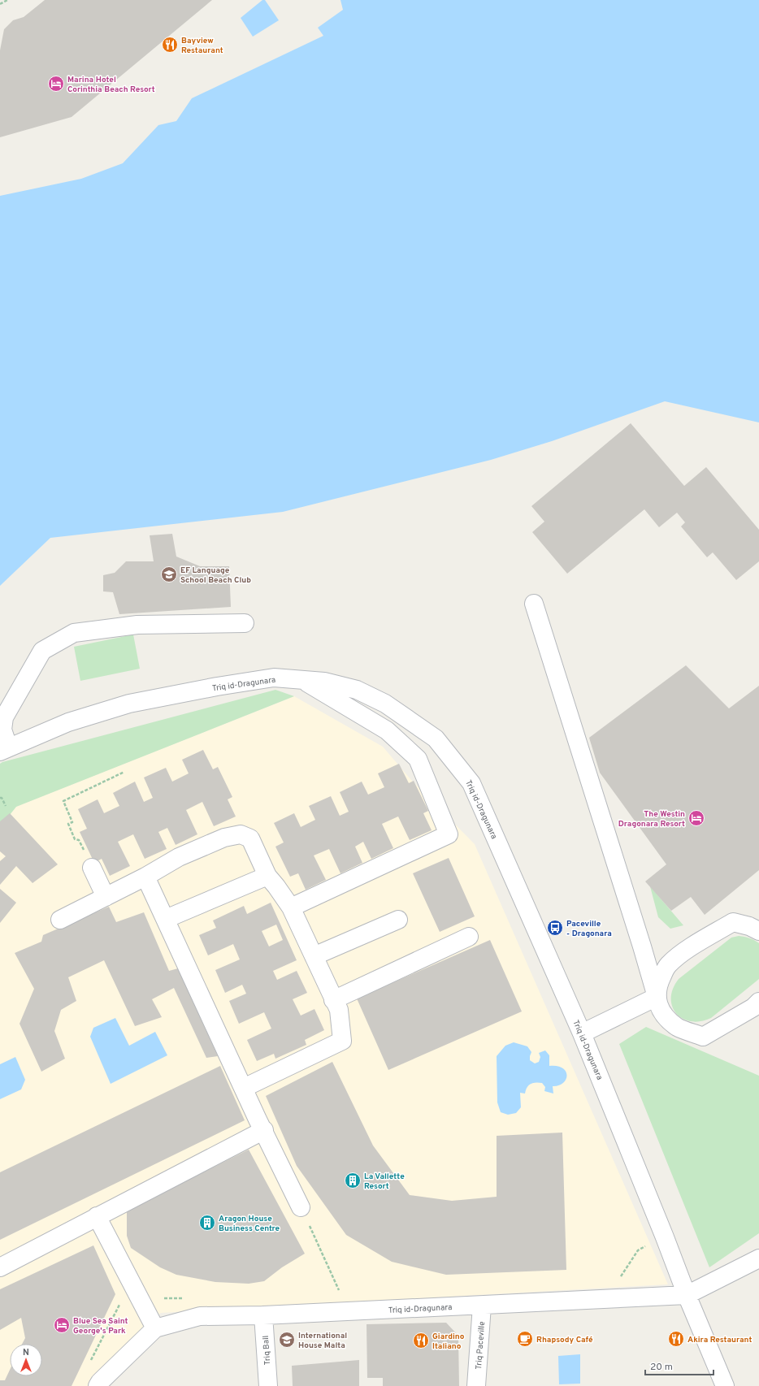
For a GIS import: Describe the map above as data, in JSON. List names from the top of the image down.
{
  "streets": {
    "street": ["Triq id-Dragunara", "Triq Paceville", "Triq Ball"]
  },
  "crossings": [
    ["Triq id-Dragunara", "Triq Paceville"],
    ["Triq id-Dragunara", "Triq Ball"]
  ],
  "places": {
    "restaurant": ["Bayview Restaurant", "Akira Restaurant", "Giardino Italiano"],
    "hotel": ["Marina Hotel Corinthia Beach Resort", "The Westin Dragonara Resort", "Blue Sea Saint George's Park"],
    "school or university": ["EF Language School Beach Club", "International House Malta"],
    "bus stop": ["Paceville - Dragonara"],
    "building": ["La Vallette Resort", "Aragon House Business Centre"],
    "cafe": ["Rhapsody Café"]
  },
  "scale_bar": "20 m",
  "north": "top"
}
